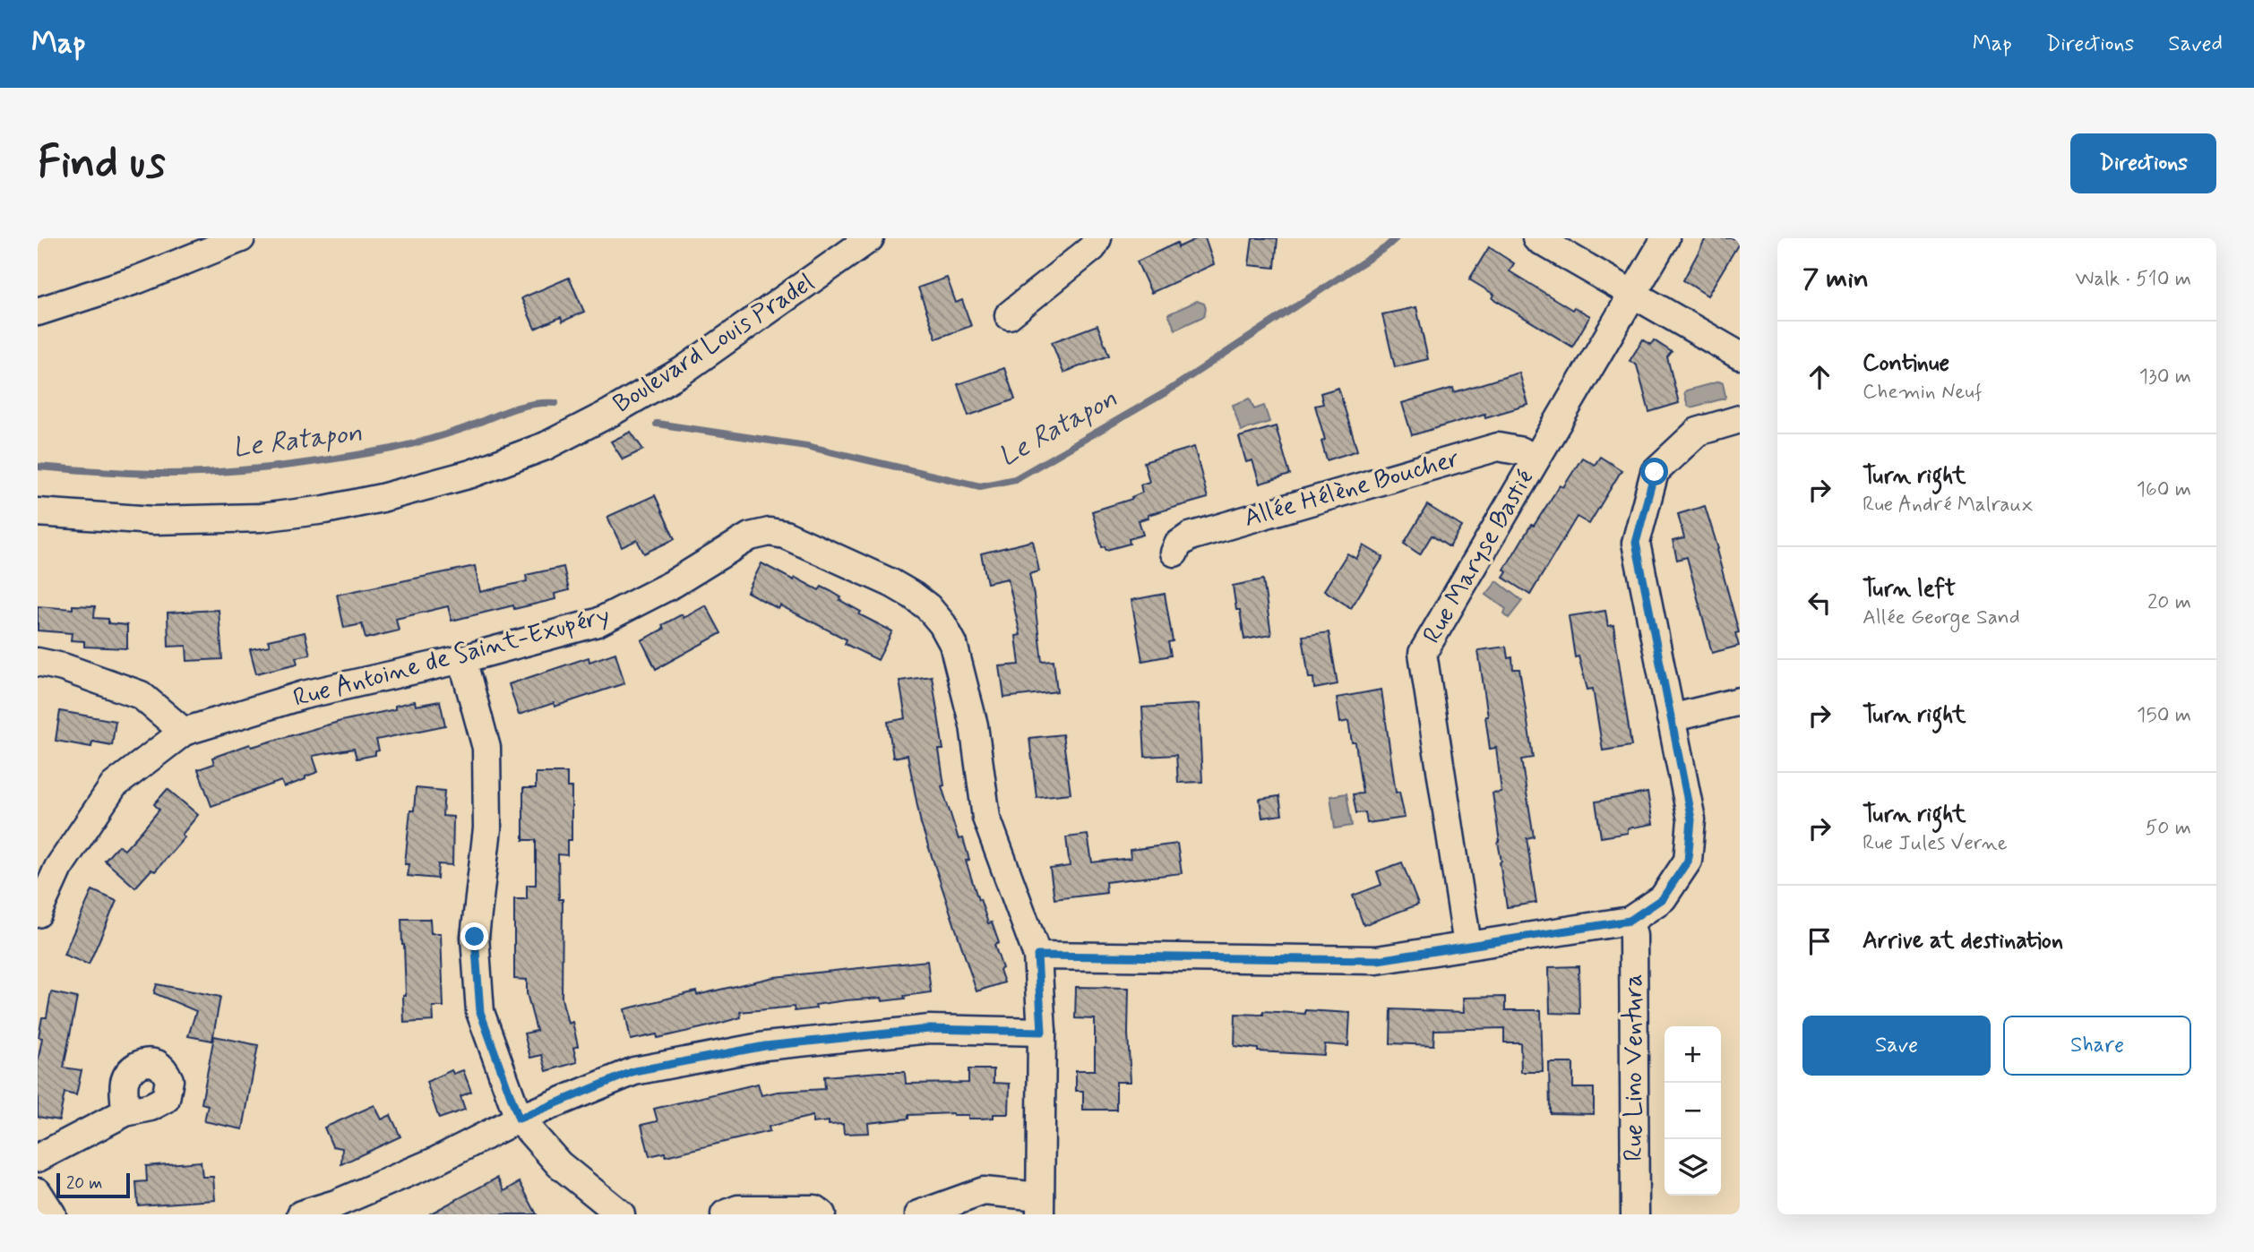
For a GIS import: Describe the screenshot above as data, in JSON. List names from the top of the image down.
{
  "streets": {
    "street": [
      "Boulevard Louis Pradel",
      "Allée Hélène Boucher",
      "Rue Maryse Bastié",
      "Rue Antoine de Saint-Exupéry",
      "Rue Lino Ventura"
    ]
  },
  "crossings": [
    ["Allée Hélène Boucher", "Rue Maryse Bastié"]
  ],
  "water": ["Le Ratapon"],
  "scale_bar": "20 m",
  "page": {
    "header": "Map",
    "nav": ["Map", "Directions", "Saved"],
    "buttons": [
      "Directions",
      ["Save", "Share"]
    ],
    "title": "Find us",
    "heading": ["7 min", "Walk · 510 m"],
    "list": [
      ["Continue", "Chemin Neuf", "130 m"],
      ["Turn right", "Rue André Malraux", "160 m"],
      ["Turn left", "Allée George Sand", "20 m"],
      ["Turn right", "150 m"],
      ["Turn right", "Rue Jules Verne", "50 m"],
      "Arrive at destination"
    ],
    "map_buttons": ["+", "−"],
    "scale": "20 m"
  }
}
